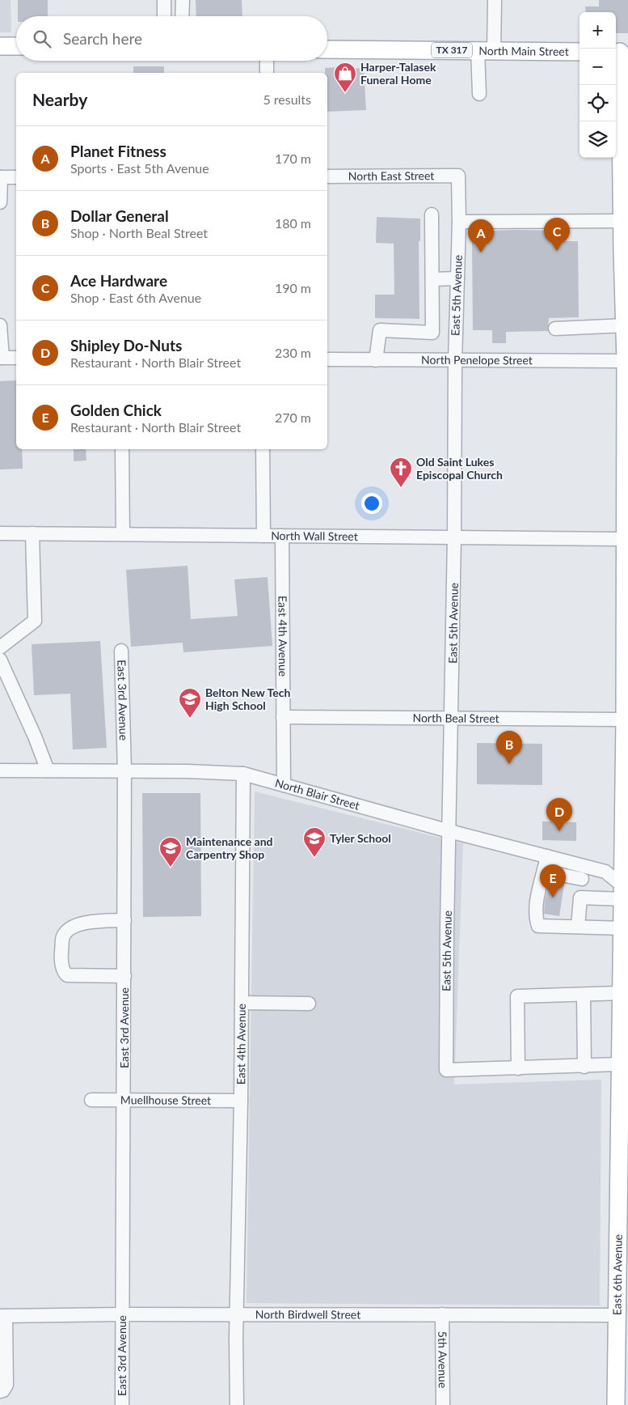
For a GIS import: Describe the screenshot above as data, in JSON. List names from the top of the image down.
{
  "streets": {
    "main road": ["TX 317", "North Main Street", "East 6th Avenue"],
    "street": [
      "North East Street",
      "East 5th Avenue",
      "North Penelope Street",
      "North Wall Street",
      "East 4th Avenue",
      "East 3rd Avenue",
      "North Beal Street",
      "North Blair Street",
      "Muellhouse Street",
      "North Birdwell Street",
      "5th Avenue"
    ]
  },
  "crossings": [
    ["North East Street", "East 5th Avenue"],
    ["East 5th Avenue", "North Penelope Street"],
    ["East 5th Avenue", "North Wall Street"],
    ["East 5th Avenue", "North Beal Street"],
    ["East 5th Avenue", "North Blair Street"],
    ["North Penelope Street", "East 6th Avenue"],
    ["North Wall Street", "East 4th Avenue"],
    ["North Wall Street", "East 6th Avenue"],
    ["East 4th Avenue", "North Beal Street"],
    ["East 4th Avenue", "North Blair Street"],
    ["East 4th Avenue", "Muellhouse Street"],
    ["East 4th Avenue", "North Birdwell Street"],
    ["East 3rd Avenue", "North Blair Street"],
    ["East 3rd Avenue", "Muellhouse Street"],
    ["East 3rd Avenue", "North Birdwell Street"],
    ["North Beal Street", "East 6th Avenue"],
    ["North Blair Street", "East 6th Avenue"],
    ["East 6th Avenue", "North Birdwell Street"],
    ["North Birdwell Street", "5th Avenue"]
  ],
  "places": {
    "shop": ["Harper-Talasek Funeral Home"],
    "church": ["Old Saint Lukes Episcopal Church"],
    "school or university": ["Belton New Tech High School", "Tyler School", "Maintenance and Carpentry Shop"]
  },
  "page": {
    "map_buttons": ["+", "−"],
    "search": "Search here",
    "heading": ["Nearby", "5 results"],
    "list": [
      {
        "mark": "A",
        "name": "Planet Fitness",
        "note": "Sports · East 5th Avenue",
        "value": "170 m"
      },
      {
        "mark": "B",
        "name": "Dollar General",
        "note": "Shop · North Beal Street",
        "value": "180 m"
      },
      {
        "mark": "C",
        "name": "Ace Hardware",
        "note": "Shop · East 6th Avenue",
        "value": "190 m"
      },
      {
        "mark": "D",
        "name": "Shipley Do-Nuts",
        "note": "Restaurant · North Blair Street",
        "value": "230 m"
      },
      {
        "mark": "E",
        "name": "Golden Chick",
        "note": "Restaurant · North Blair Street",
        "value": "270 m"
      }
    ],
    "pins": [
      "C",
      "A",
      "B",
      "D",
      "E"
    ]
  }
}
